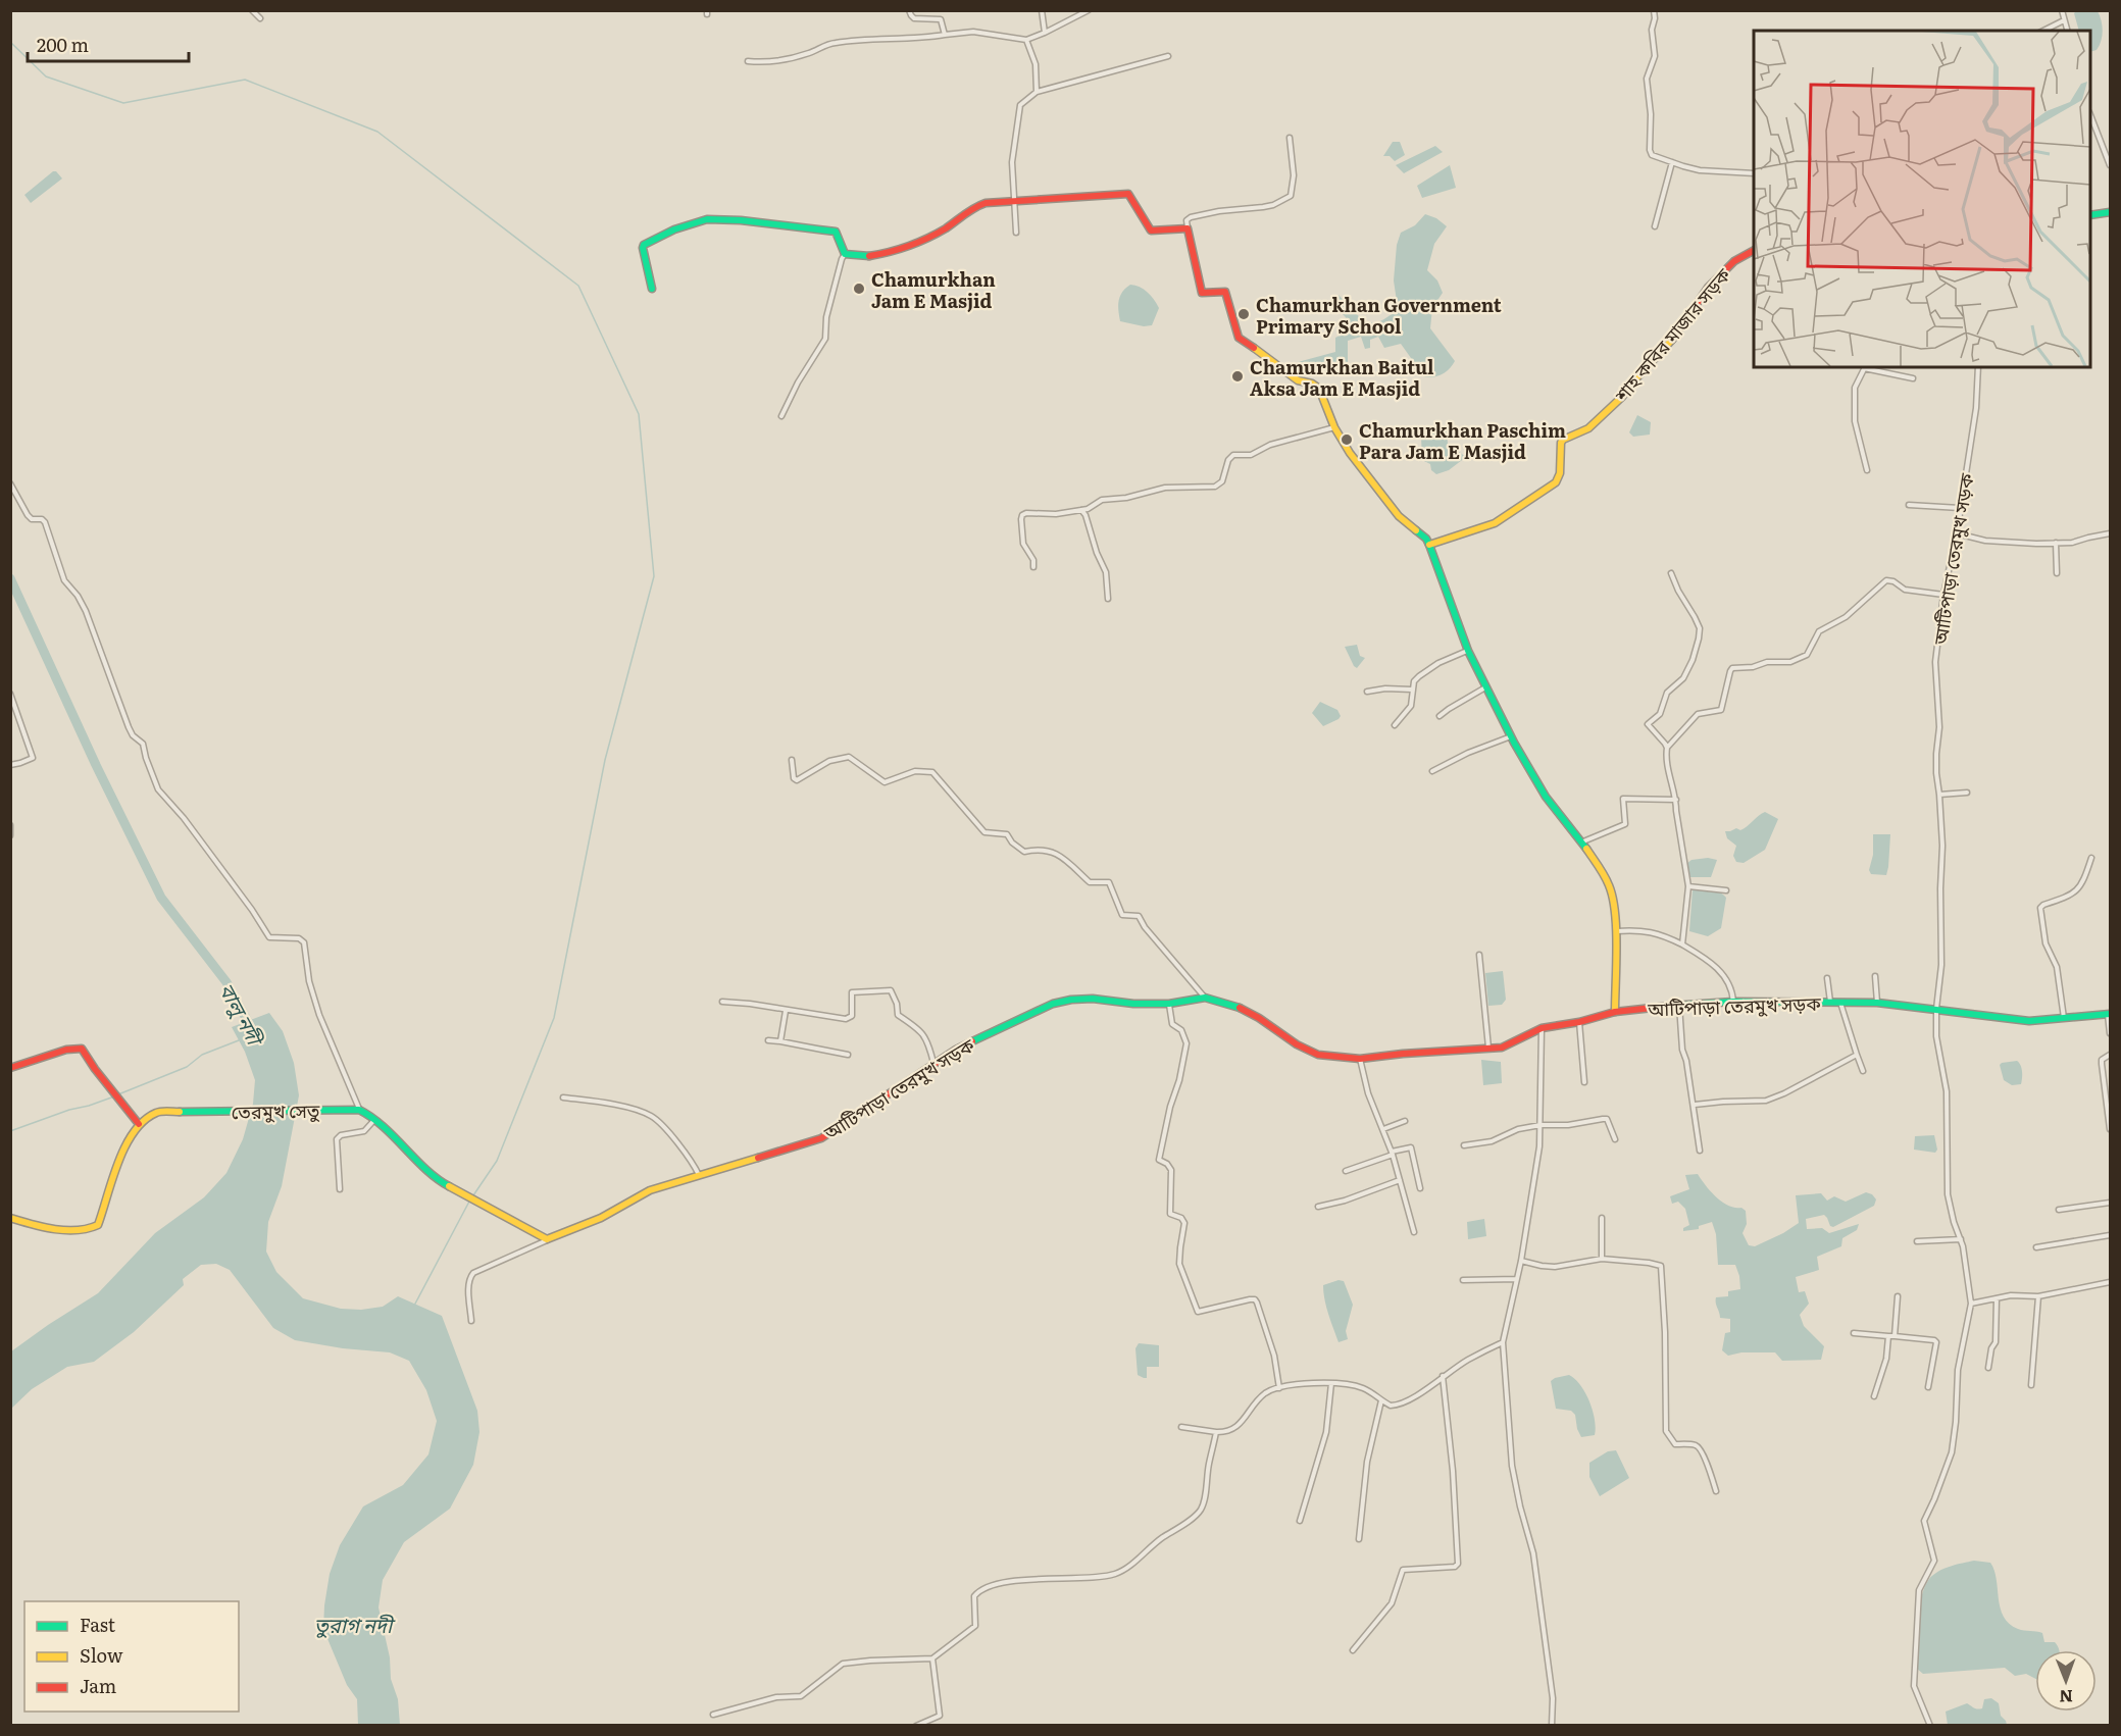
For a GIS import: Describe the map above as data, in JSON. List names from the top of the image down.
{
  "streets": {
    "main road": ["শাহ কবির মাজার সড়ক", "আটিপাড়া তেরমুখ সড়ক", "তেরমুখ সেতু"]
  },
  "water": ["বালু নদী", "তুরাগ নদী"],
  "places": [
    "Chamurkhan Jam E Masjid",
    "Chamurkhan Government Primary School",
    "Chamurkhan Baitul Aksa Jam E Masjid",
    "Chamurkhan Paschim Para Jam E Masjid"
  ],
  "legend": ["Fast", "Slow", "Jam"],
  "scale_bar": "200 m",
  "north": "bottom"
}
